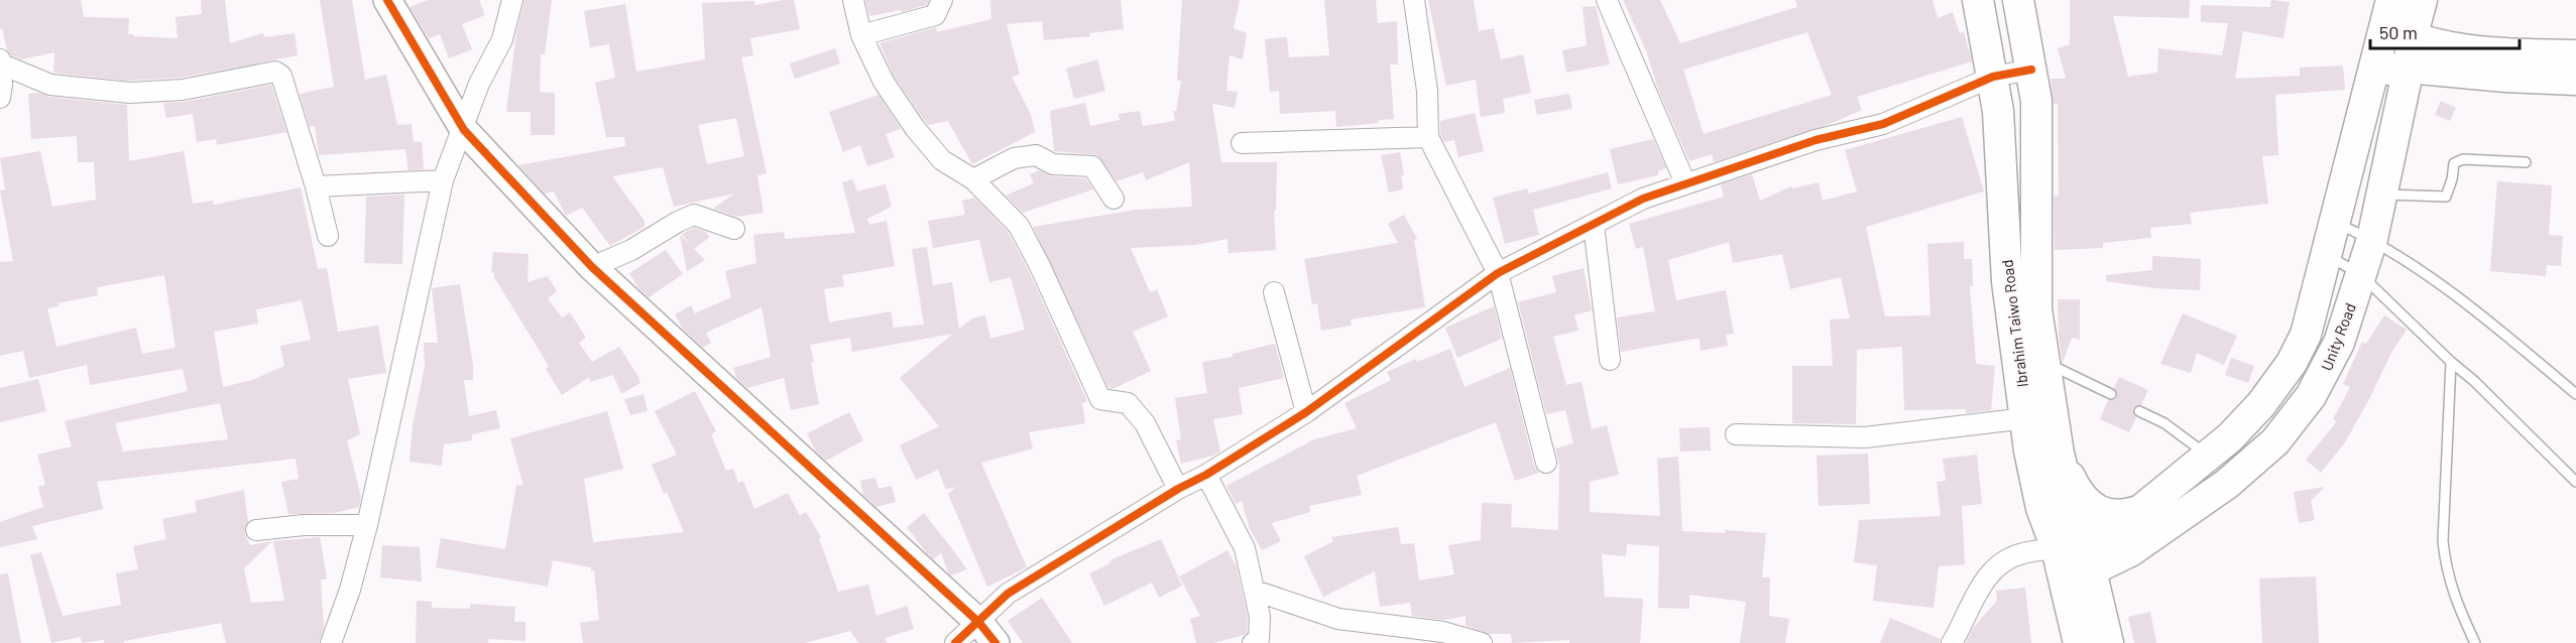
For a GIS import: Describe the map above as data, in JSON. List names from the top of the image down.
{
  "streets": {
    "main road": ["Ibrahim Taiwo Road", "Unity Road"]
  },
  "crossings": [
    ["Ibrahim Taiwo Road", "Unity Road"]
  ],
  "scale_bar": "50 m"
}
